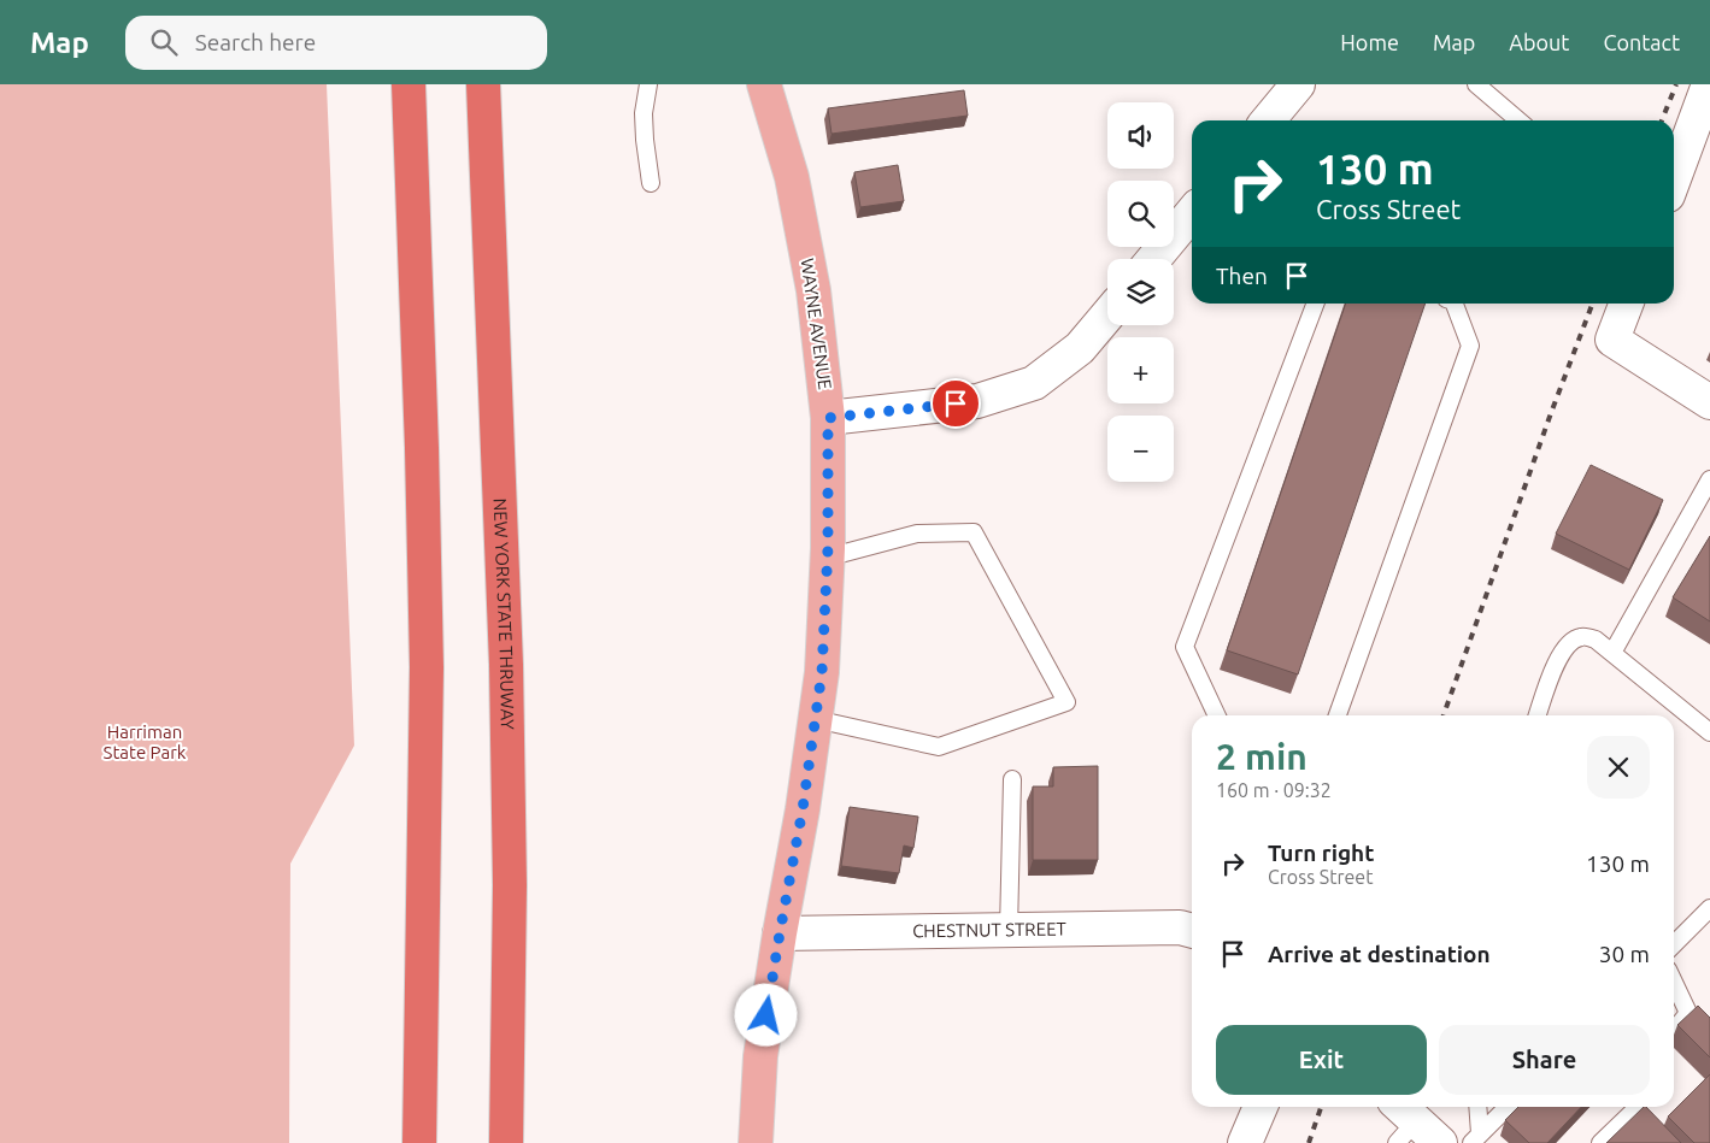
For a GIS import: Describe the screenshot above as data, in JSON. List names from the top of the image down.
{
  "streets": {
    "highway": ["NEW YORK STATE THRUWAY"],
    "main road": ["WAYNE AVENUE"],
    "street": ["CHESTNUT STREET"]
  },
  "crossings": [
    ["WAYNE AVENUE", "CHESTNUT STREET"]
  ],
  "parks": ["Harriman State Park"],
  "page": {
    "header": "Map",
    "search": "Search here",
    "nav": [
      "Home",
      "Map",
      "About",
      "Contact"
    ],
    "map_buttons": ["+", "−"],
    "turn": ["130 m", "Cross Street"],
    "then": "Then",
    "heading": ["2 min", "160 m · 09:32"],
    "list": [
      {
        "name": "Turn right",
        "note": "Cross Street",
        "value": "130 m"
      },
      {
        "name": "Arrive at destination",
        "value": "30 m"
      }
    ],
    "buttons": ["Exit", "Share"]
  }
}
